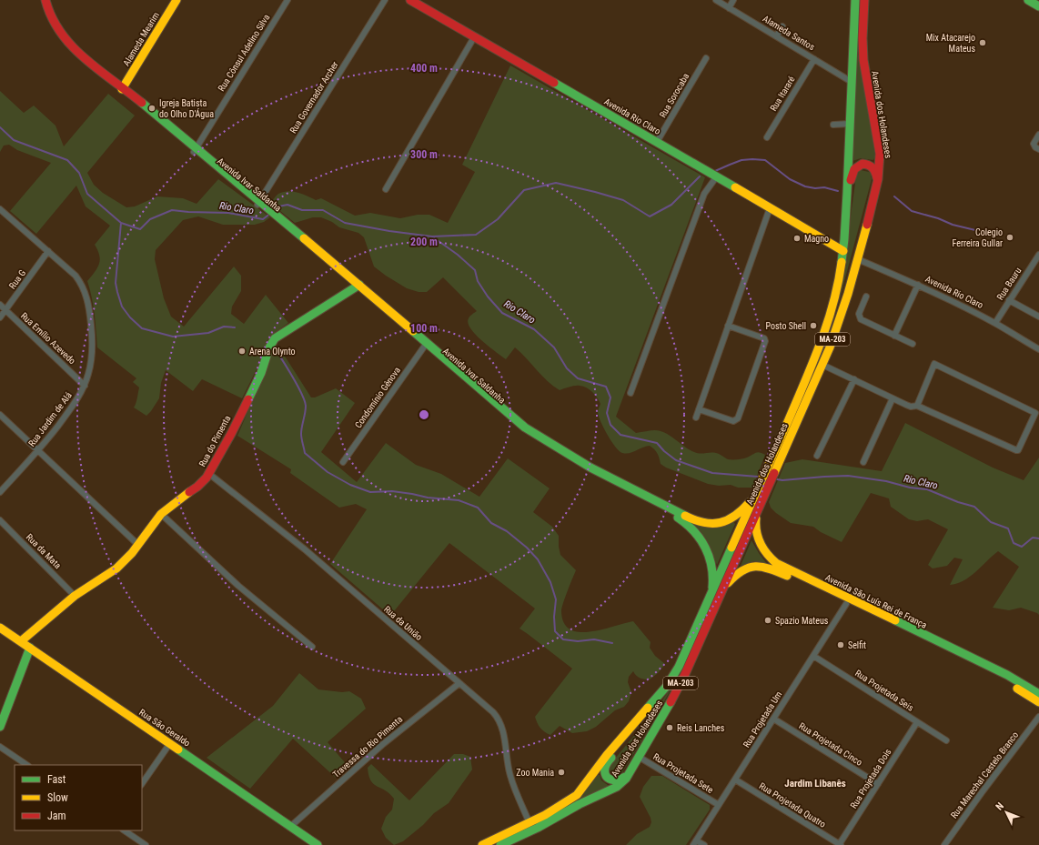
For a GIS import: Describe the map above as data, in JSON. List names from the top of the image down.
{
  "streets": {
    "main road": [
      "Alameda Mearim",
      "Avenida dos Holandeses",
      "Avenida Rio Claro",
      "Avenida Ivar Saldanha",
      "MA-203",
      "Rua do Pimenta",
      "Avenida São Luís Rei de França",
      "Rua São Geraldo"
    ],
    "street": [
      "Alameda Santos",
      "Rua Cônsul Adelino Silva",
      "Rua Itararé",
      "Rua Sorocaba",
      "Rua Governador Archer",
      "Rua G",
      "Rua Bauru",
      "Rua Emílio Azevedo",
      "Condomínio Gênova",
      "Rua Jardim de Alá",
      "Rua da Mata",
      "Rua da União",
      "Rua Projetada Seis",
      "Rua Projetada Um",
      "Rua Projetada Cinco",
      "Travessa do Rio Pimenta",
      "Rua Projetada Sete",
      "Rua Marechal Castelo Branco",
      "Rua Projetada Dois",
      "Rua Projetada Quatro"
    ]
  },
  "crossings": [
    ["Alameda Santos", "Rua Itararé"],
    ["Alameda Santos", "Avenida dos Holandeses"],
    ["Alameda Mearim", "Avenida Ivar Saldanha"],
    ["Rua Cônsul Adelino Silva", "Avenida Ivar Saldanha"],
    ["Rua Sorocaba", "Avenida Rio Claro"],
    ["Rua Governador Archer", "Avenida Ivar Saldanha"],
    ["Avenida dos Holandeses", "Avenida Rio Claro"],
    ["Avenida dos Holandeses", "Avenida Ivar Saldanha"],
    ["Avenida dos Holandeses", "Avenida São Luís Rei de França"],
    ["Avenida dos Holandeses", "Rua da União"],
    ["Avenida dos Holandeses", "Rua Projetada Sete"],
    ["Avenida Rio Claro", "Rua Bauru"],
    ["Avenida Ivar Saldanha", "Condomínio Gênova"],
    ["Avenida Ivar Saldanha", "Rua do Pimenta"],
    ["Rua G", "Rua Emílio Azevedo"],
    ["Rua G", "Rua Jardim de Alá"],
    ["Rua Emílio Azevedo", "Rua Jardim de Alá"],
    ["Rua do Pimenta", "Rua da Mata"],
    ["Rua do Pimenta", "Rua da União"],
    ["Rua do Pimenta", "Rua São Geraldo"],
    ["Avenida São Luís Rei de França", "Rua Projetada Um"],
    ["Rua da União", "Travessa do Rio Pimenta"],
    ["Rua Projetada Seis", "Rua Projetada Um"],
    ["Rua Projetada Seis", "Rua Projetada Dois"],
    ["Rua Projetada Um", "Rua Projetada Cinco"],
    ["Rua Projetada Um", "Rua Projetada Sete"],
    ["Rua Projetada Um", "Rua Projetada Quatro"],
    ["Rua São Geraldo", "Travessa do Rio Pimenta"],
    ["Rua Projetada Cinco", "Rua Projetada Dois"],
    ["Rua Projetada Dois", "Rua Projetada Quatro"]
  ],
  "districts": ["Jardim Libanês"],
  "water": ["Rio Claro"],
  "places": [
    "Mix Atacarejo Mateus",
    "Igreja Batista do Olho D'Água",
    "Colegio Ferreira Gullar",
    "Magno",
    "Posto Shell",
    "Arena Olynto",
    "Spazio Mateus",
    "Selfit",
    "Reis Lanches",
    "Zoo Mania"
  ],
  "legend": ["Fast", "Slow", "Jam"],
  "north": "top left",
  "rings": [
    "400 m",
    "300 m",
    "200 m",
    "100 m"
  ]
}
